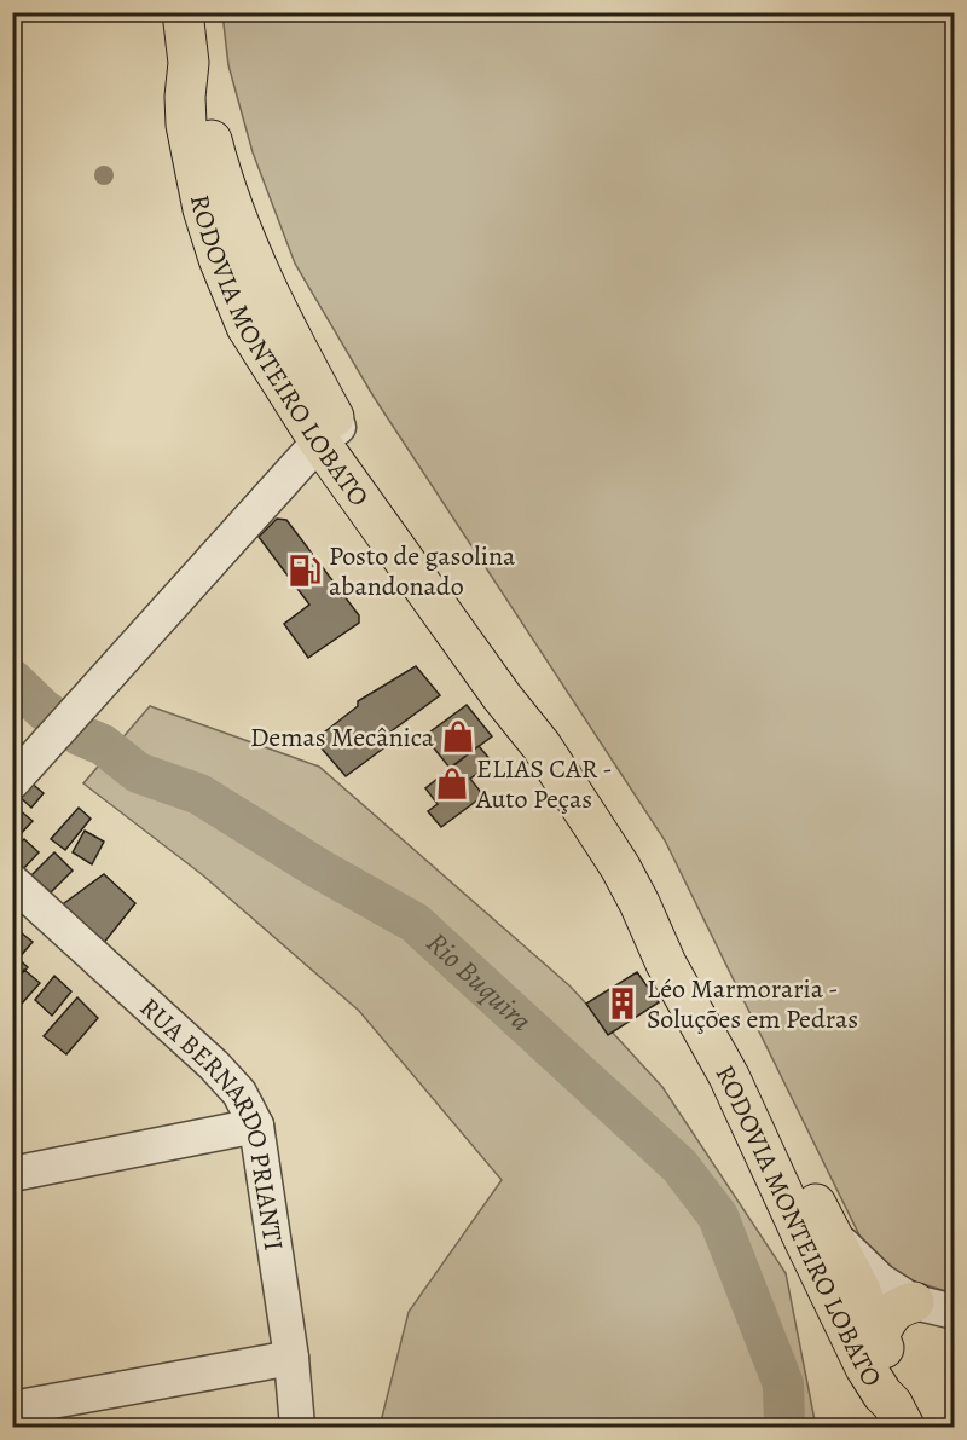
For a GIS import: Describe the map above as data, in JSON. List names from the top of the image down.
{
  "streets": {
    "main road": ["RODOVIA MONTEIRO LOBATO"],
    "street": ["RUA BERNARDO PRIANTI"]
  },
  "water": ["Rio Buquira"],
  "places": {
    "fuel station": ["Posto de gasolina abandonado"],
    "shop": ["Demas Mecânica", "ELIAS CAR - Auto Peças"],
    "building": ["Léo Marmoraria - Soluções em Pedras"]
  }
}
